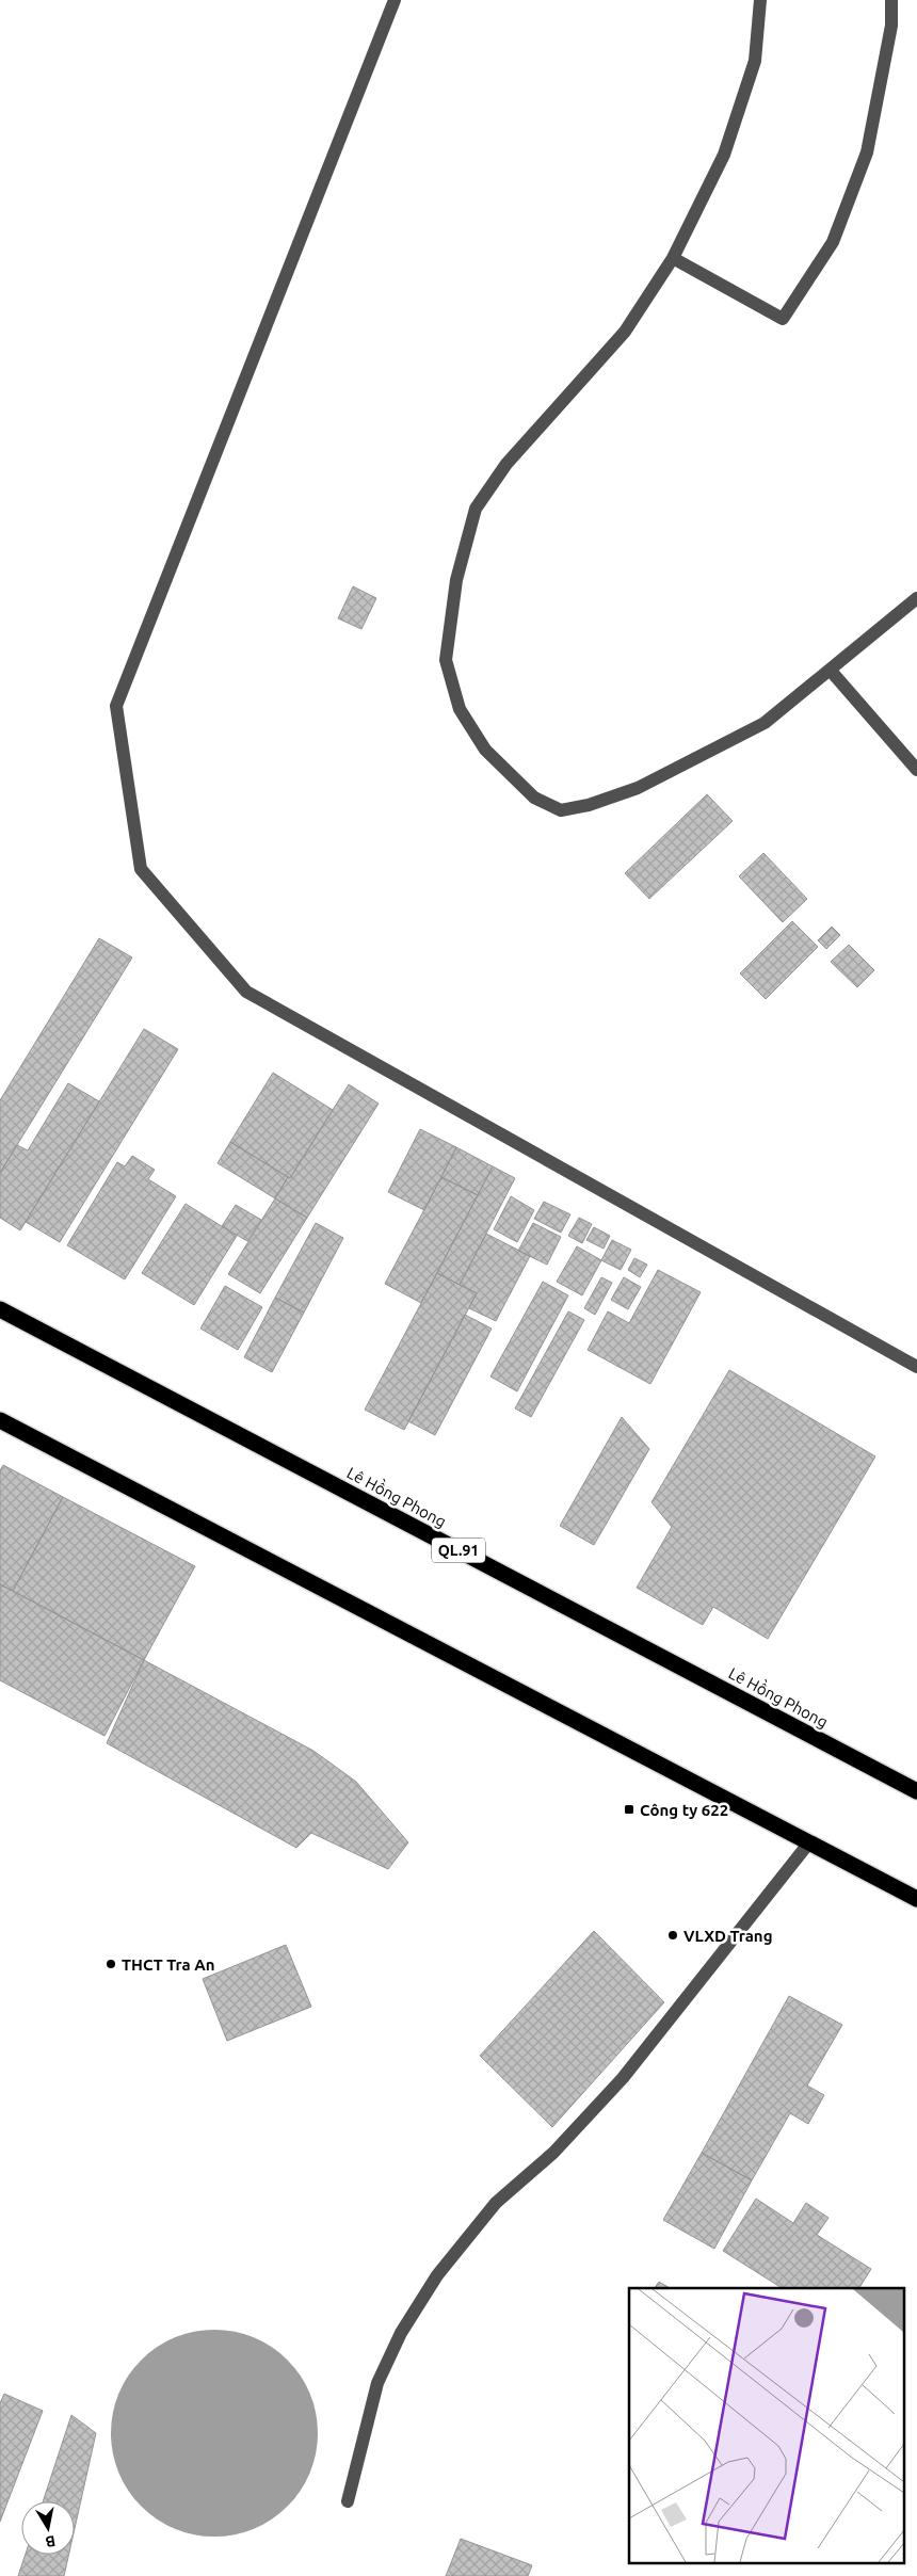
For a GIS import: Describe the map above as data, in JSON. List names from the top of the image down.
{
  "streets": {
    "highway": ["Lê Hồng Phong", "QL.91"]
  },
  "places": {
    "transit": ["Công ty 622"],
    "other": ["VLXD Trang", "THCT Tra An"]
  },
  "north": "bottom"
}
